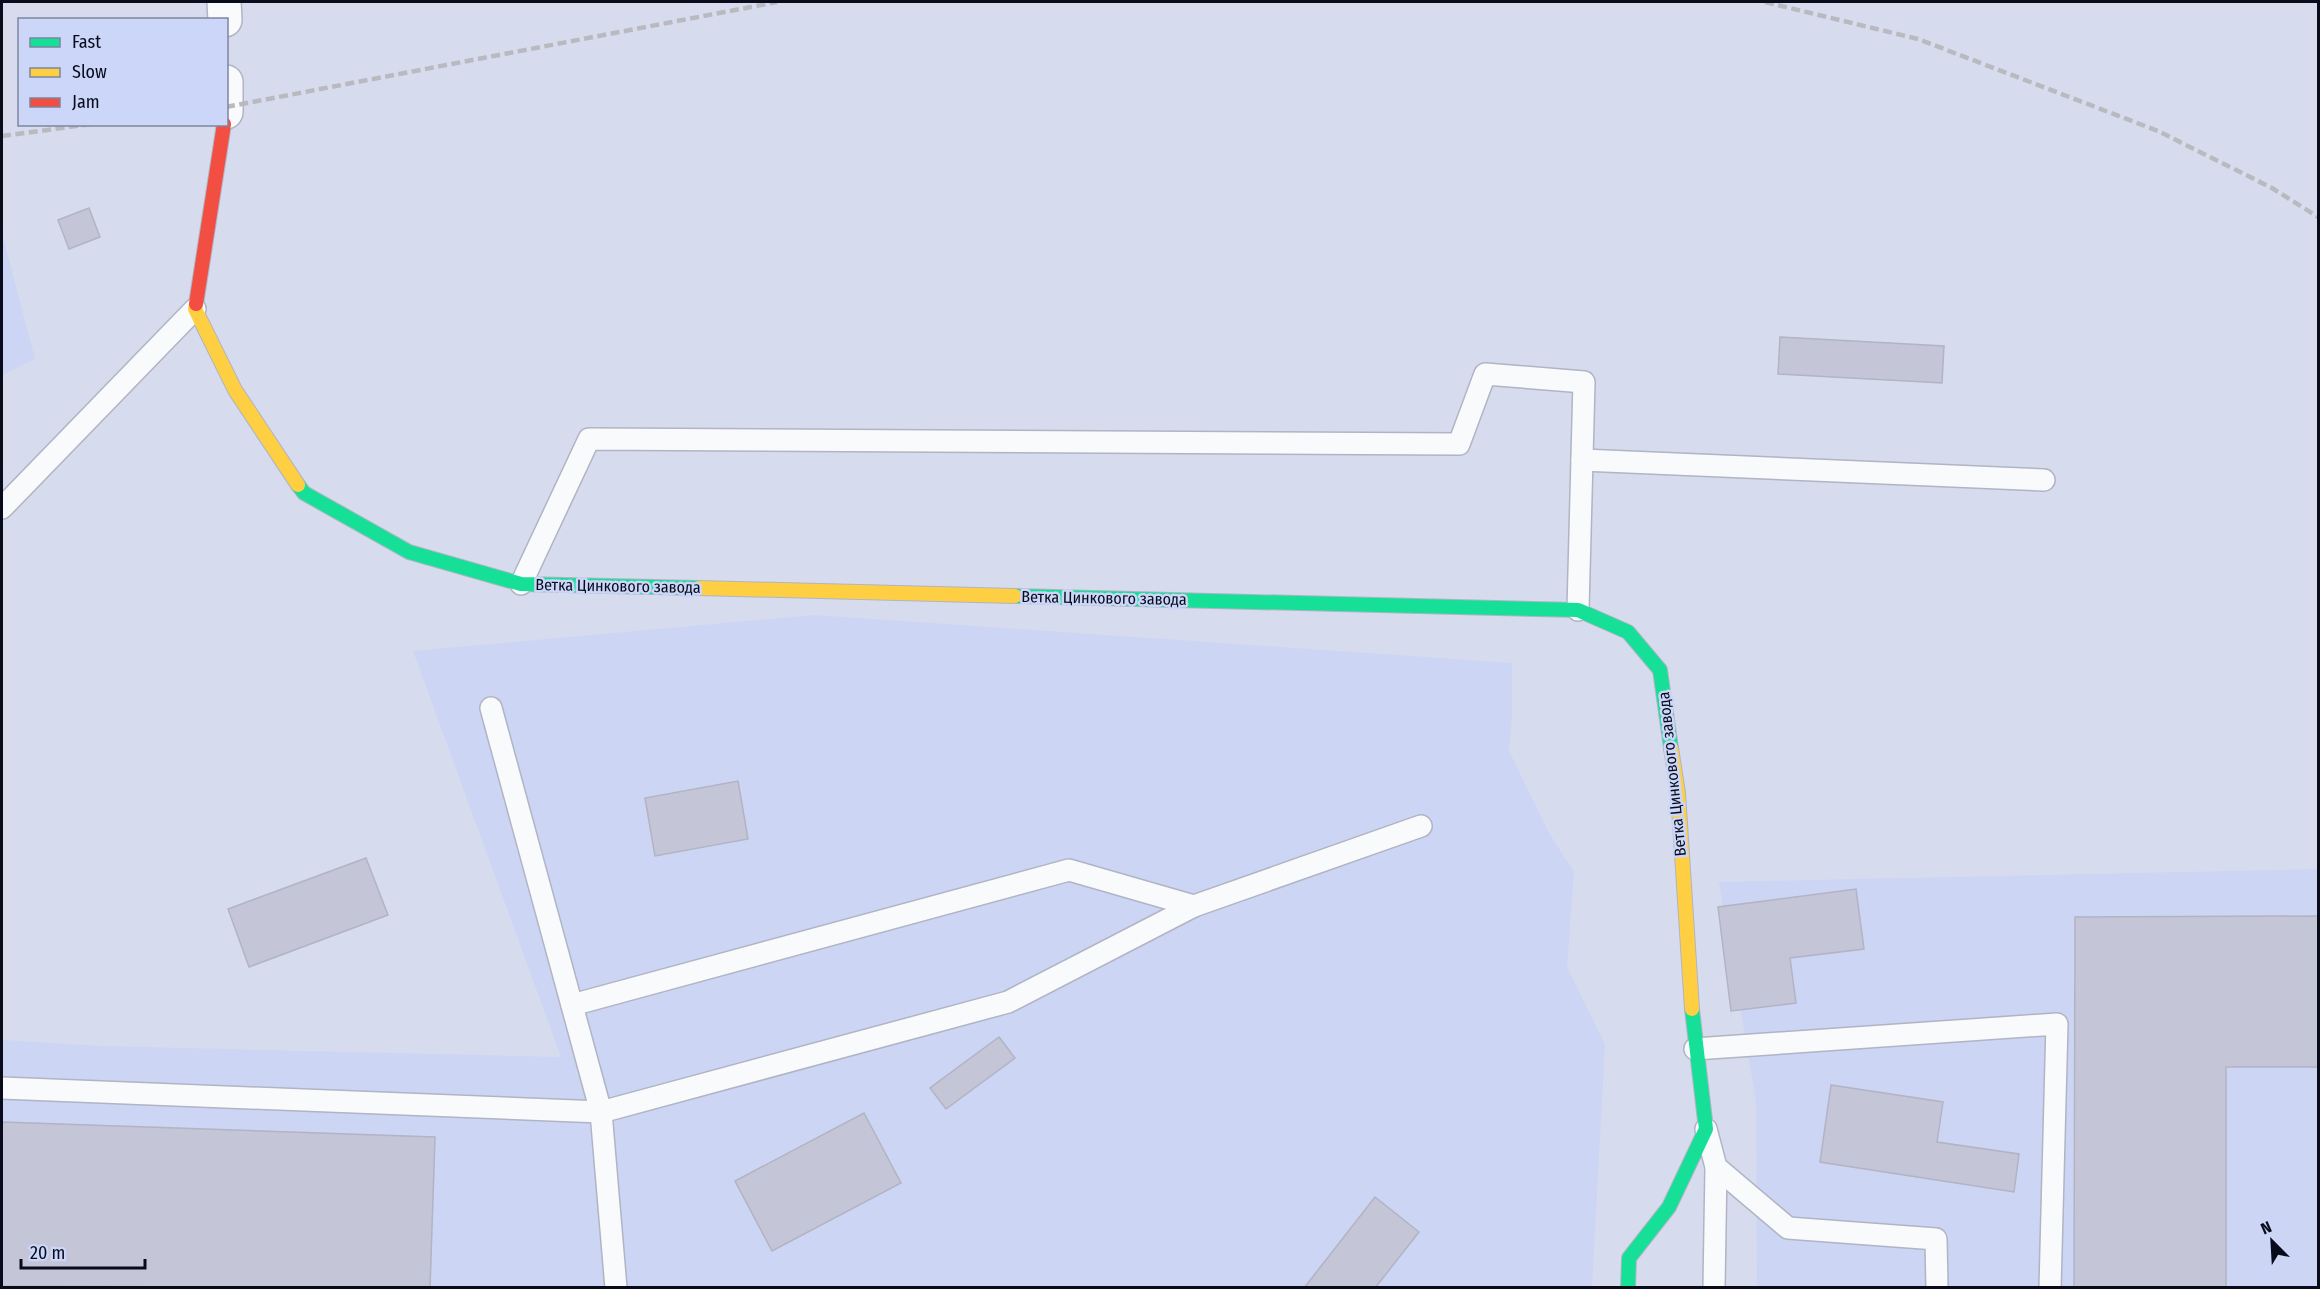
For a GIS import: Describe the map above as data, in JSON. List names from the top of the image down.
{
  "streets": {
    "street": ["Ветка Цинкового завода"]
  },
  "legend": ["Fast", "Slow", "Jam"],
  "scale_bar": "20 m",
  "north": "top left"
}
